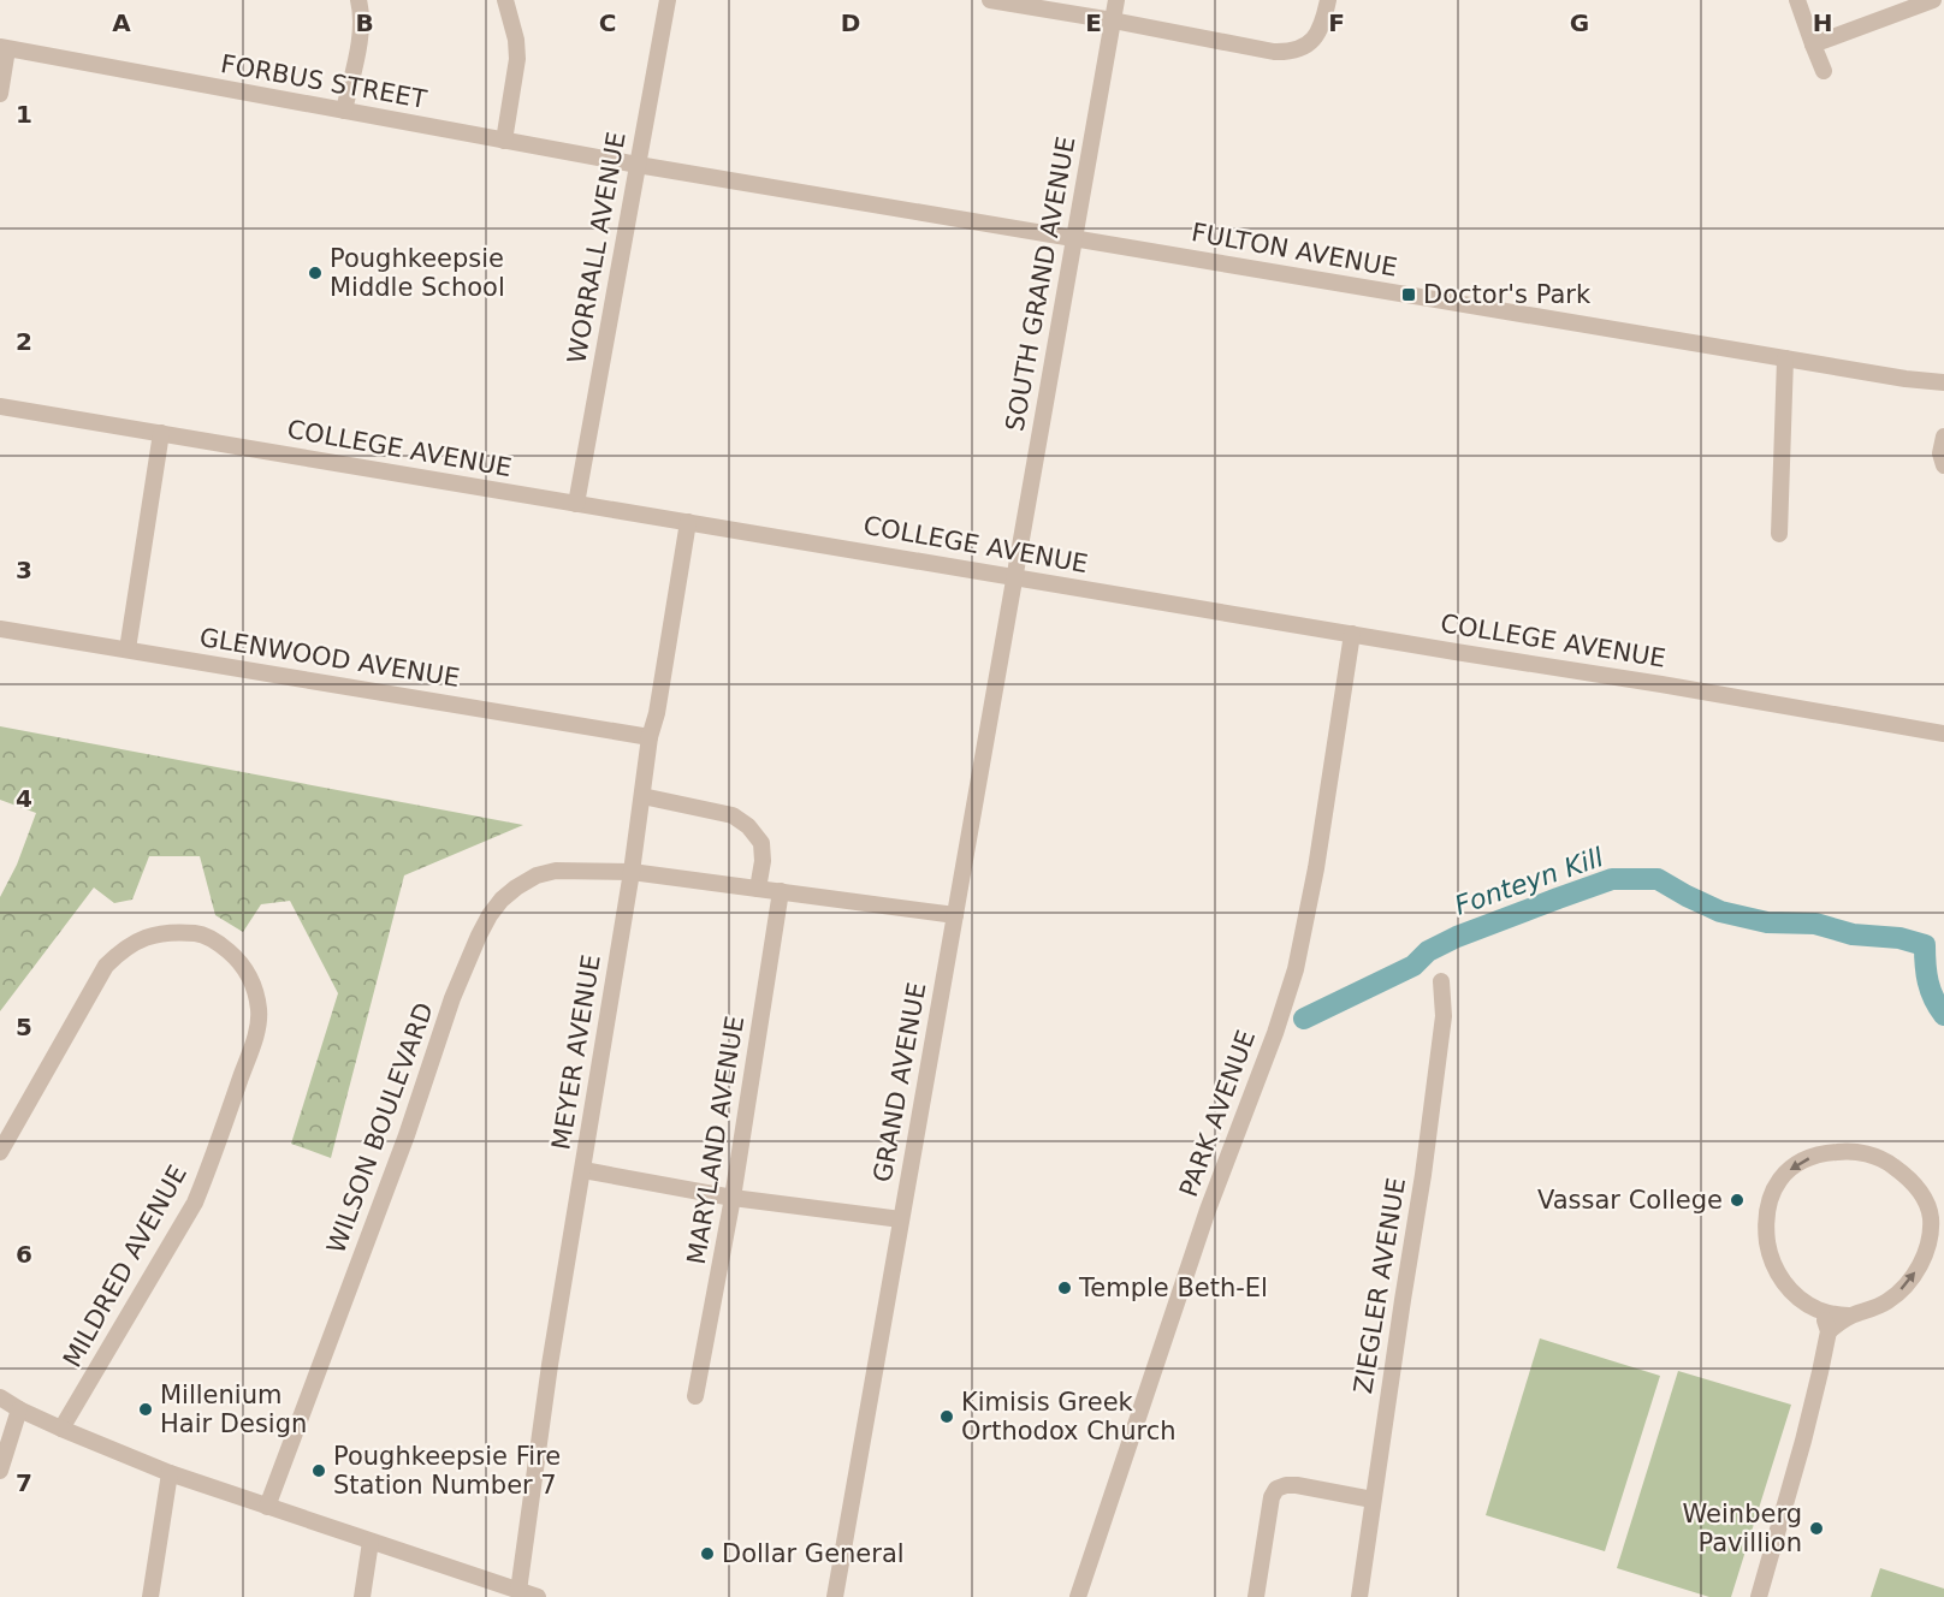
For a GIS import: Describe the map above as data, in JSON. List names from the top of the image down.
{
  "streets": {
    "street": [
      "FORBUS STREET",
      "WORRALL AVENUE",
      "FULTON AVENUE",
      "SOUTH GRAND AVENUE",
      "COLLEGE AVENUE",
      "GLENWOOD AVENUE",
      "MEYER AVENUE",
      "GRAND AVENUE",
      "PARK AVENUE",
      "WILSON BOULEVARD",
      "MARYLAND AVENUE",
      "MILDRED AVENUE",
      "ZIEGLER AVENUE"
    ]
  },
  "crossings": [
    ["FORBUS STREET", "WORRALL AVENUE"],
    ["FORBUS STREET", "FULTON AVENUE"],
    ["WORRALL AVENUE", "FULTON AVENUE"],
    ["WORRALL AVENUE", "COLLEGE AVENUE"],
    ["FULTON AVENUE", "SOUTH GRAND AVENUE"],
    ["SOUTH GRAND AVENUE", "COLLEGE AVENUE"],
    ["SOUTH GRAND AVENUE", "GRAND AVENUE"],
    ["COLLEGE AVENUE", "MEYER AVENUE"],
    ["COLLEGE AVENUE", "GRAND AVENUE"],
    ["COLLEGE AVENUE", "PARK AVENUE"],
    ["GLENWOOD AVENUE", "MEYER AVENUE"],
    ["MEYER AVENUE", "WILSON BOULEVARD"],
    ["GRAND AVENUE", "WILSON BOULEVARD"],
    ["WILSON BOULEVARD", "MARYLAND AVENUE"]
  ],
  "water": ["Fonteyn Kill"],
  "places": {
    "other": [
      "Poughkeepsie Middle School",
      "Vassar College",
      "Temple Beth-El",
      "Millenium Hair Design",
      "Kimisis Greek Orthodox Church",
      "Poughkeepsie Fire Station Number 7",
      "Weinberg Pavillion",
      "Dollar General"
    ],
    "transit": ["Doctor's Park"]
  },
  "grid": {
    "columns": [
      "A",
      "B",
      "C",
      "D",
      "E",
      "F",
      "G",
      "H"
    ],
    "rows": [
      "1",
      "2",
      "3",
      "4",
      "5",
      "6",
      "7"
    ]
  }
}
